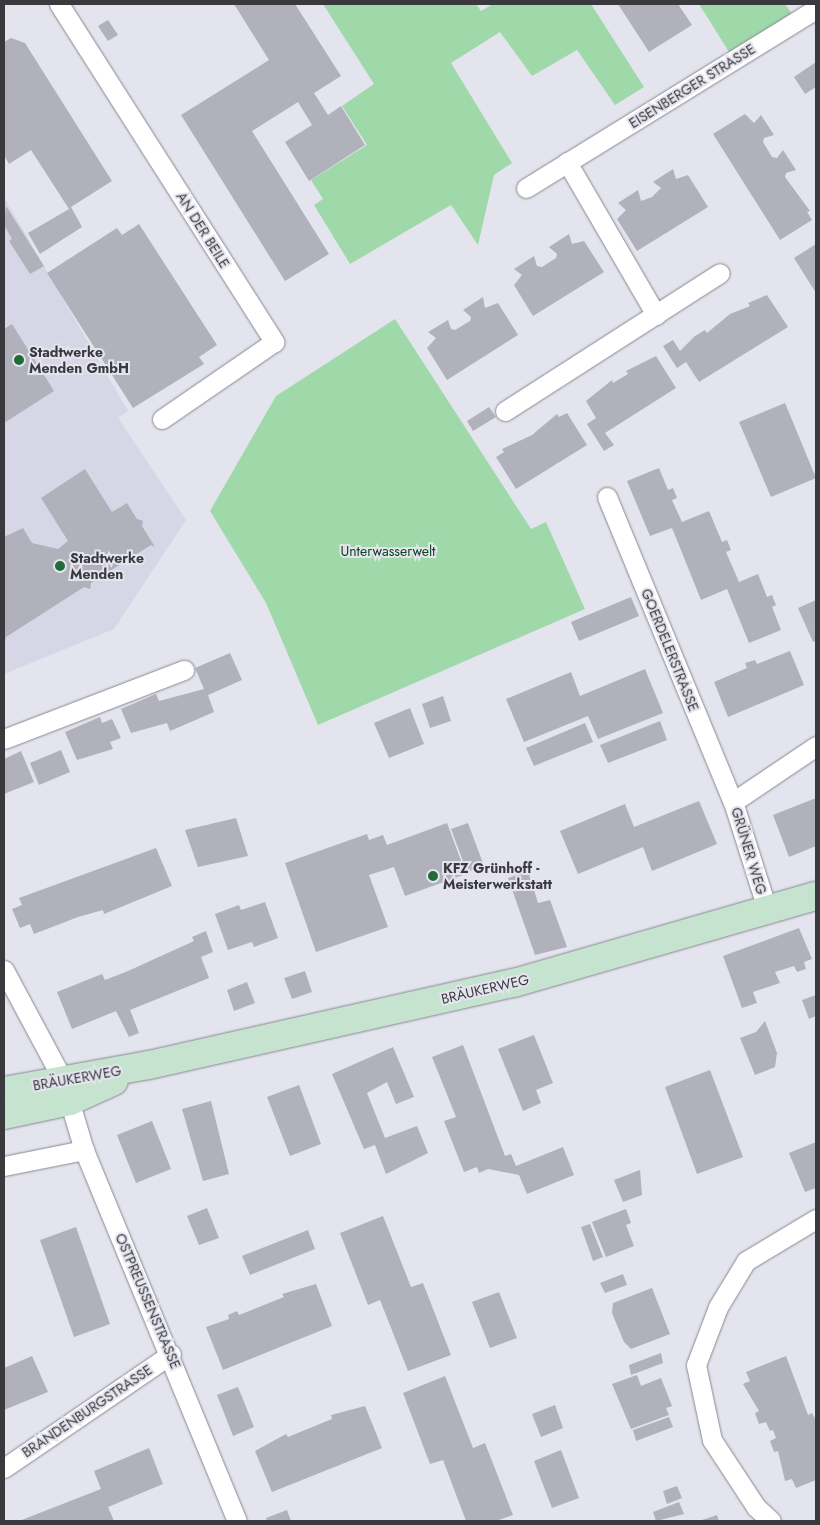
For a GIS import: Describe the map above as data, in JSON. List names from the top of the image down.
{
  "streets": {
    "main road": ["BRÄUKERWEG"],
    "street": [
      "EISENBERGER STRASSE",
      "AN DER BEILE",
      "GOERDELERSTRASSE",
      "GRÜNER WEG",
      "OSTPREUSSENSTRASSE",
      "BRANDENBURGSTRASSE"
    ]
  },
  "crossings": [
    ["GOERDELERSTRASSE", "GRÜNER WEG"],
    ["GRÜNER WEG", "BRÄUKERWEG"],
    ["BRÄUKERWEG", "OSTPREUSSENSTRASSE"],
    ["OSTPREUSSENSTRASSE", "BRANDENBURGSTRASSE"]
  ],
  "parks": ["Unterwasserwelt"],
  "places": ["Stadtwerke Menden GmbH", "Stadtwerke Menden", "KFZ Grünhoff - Meisterwerkstatt"]
}
